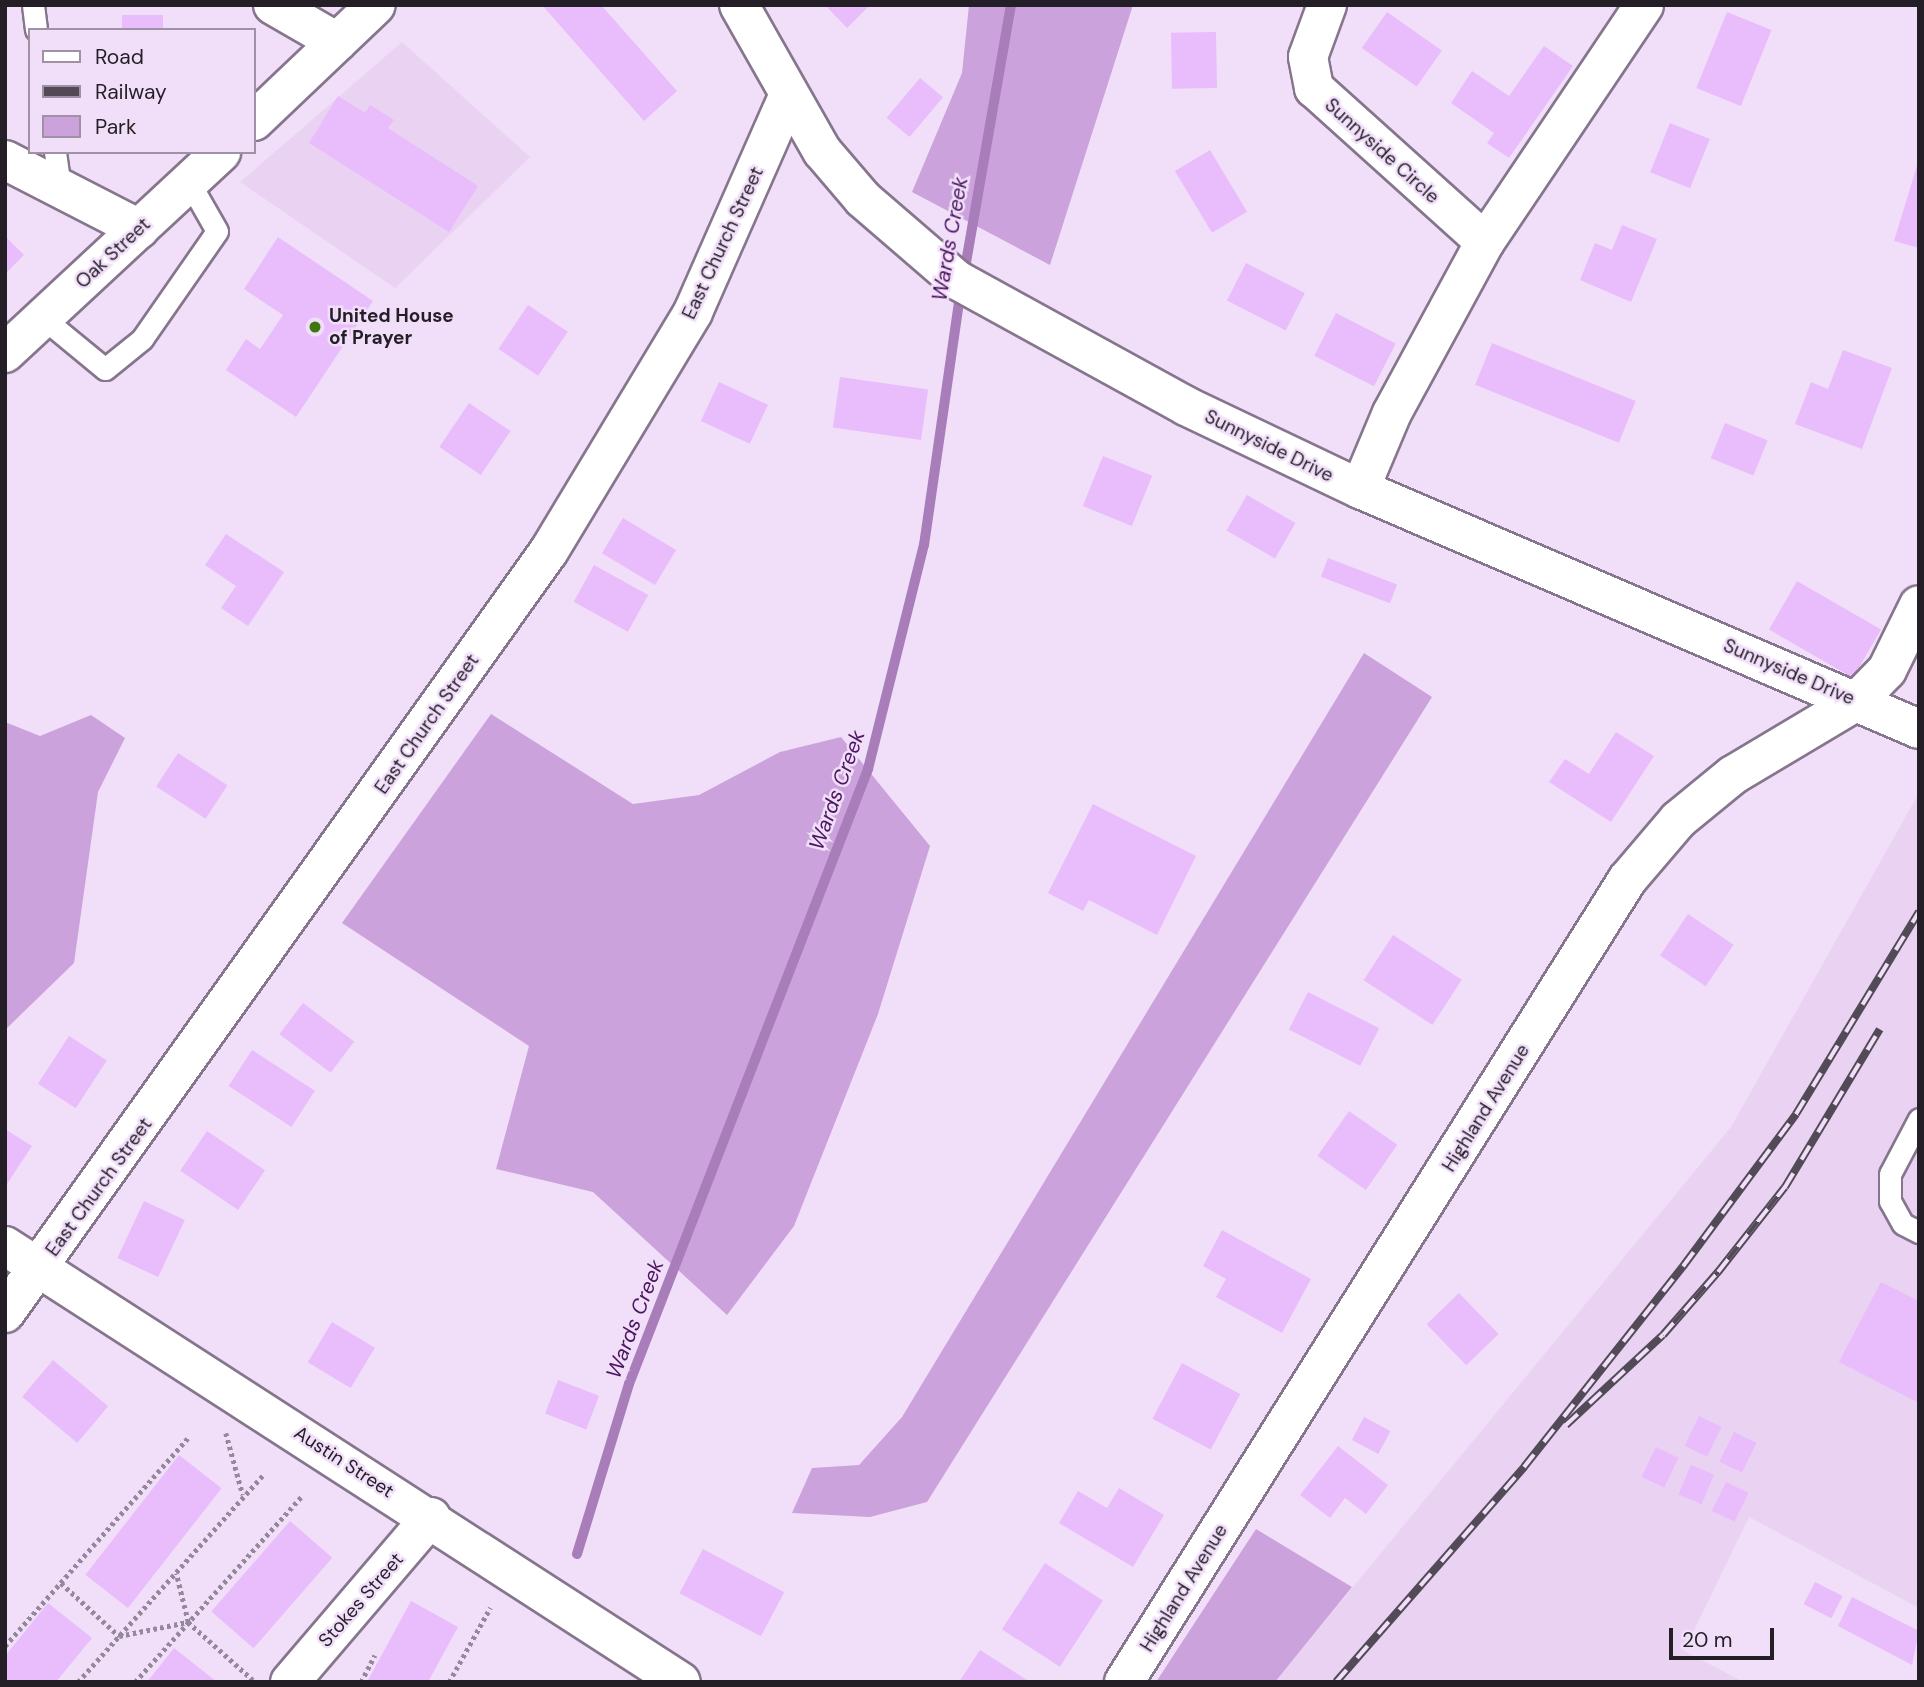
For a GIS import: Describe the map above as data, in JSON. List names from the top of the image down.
{
  "streets": {
    "street": [
      "Sunnyside Circle",
      "East Church Street",
      "Oak Street",
      "Sunnyside Drive",
      "Highland Avenue",
      "Austin Street",
      "Stokes Street"
    ]
  },
  "crossings": [
    ["East Church Street", "Sunnyside Drive"],
    ["East Church Street", "Austin Street"],
    ["Sunnyside Drive", "Highland Avenue"],
    ["Austin Street", "Stokes Street"]
  ],
  "water": ["Wards Creek"],
  "places": ["United House of Prayer"],
  "legend": ["Road", "Railway", "Park"],
  "scale_bar": "20 m"
}
